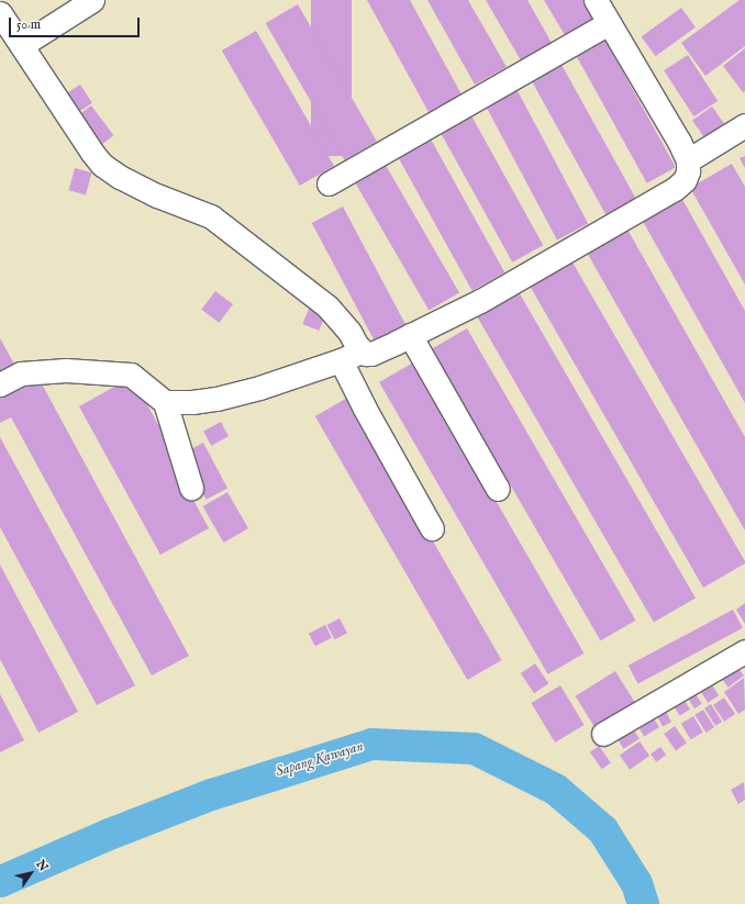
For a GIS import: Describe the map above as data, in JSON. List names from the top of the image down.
{
  "water": ["Sapang Kawayan"],
  "scale_bar": "50 m",
  "north": "top right"
}
